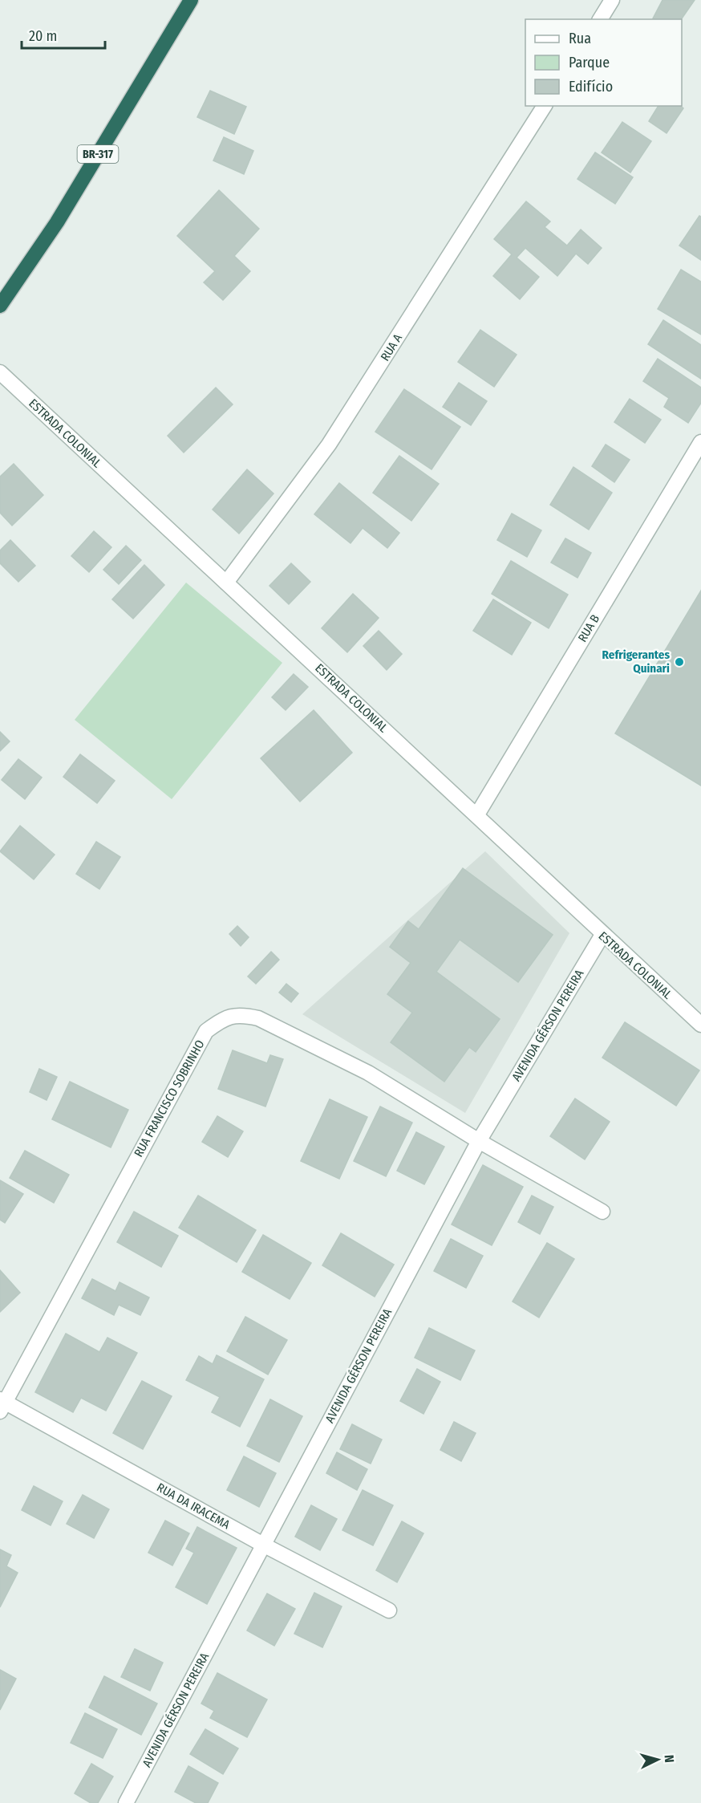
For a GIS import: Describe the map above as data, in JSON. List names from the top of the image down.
{
  "streets": {
    "highway": ["BR-317"],
    "street": [
      "RUA A",
      "ESTRADA COLONIAL",
      "RUA B",
      "AVENIDA GÉRSON PEREIRA",
      "RUA FRANCISCO SOBRINHO",
      "RUA DA IRACEMA"
    ]
  },
  "crossings": [
    ["RUA A", "ESTRADA COLONIAL"],
    ["ESTRADA COLONIAL", "RUA B"],
    ["ESTRADA COLONIAL", "AVENIDA GÉRSON PEREIRA"],
    ["AVENIDA GÉRSON PEREIRA", "RUA FRANCISCO SOBRINHO"],
    ["AVENIDA GÉRSON PEREIRA", "RUA DA IRACEMA"],
    ["RUA FRANCISCO SOBRINHO", "RUA DA IRACEMA"]
  ],
  "places": ["Refrigerantes Quinari"],
  "legend": ["Rua", "Parque", "Edifício"],
  "scale_bar": "20 m",
  "north": "right"
}
